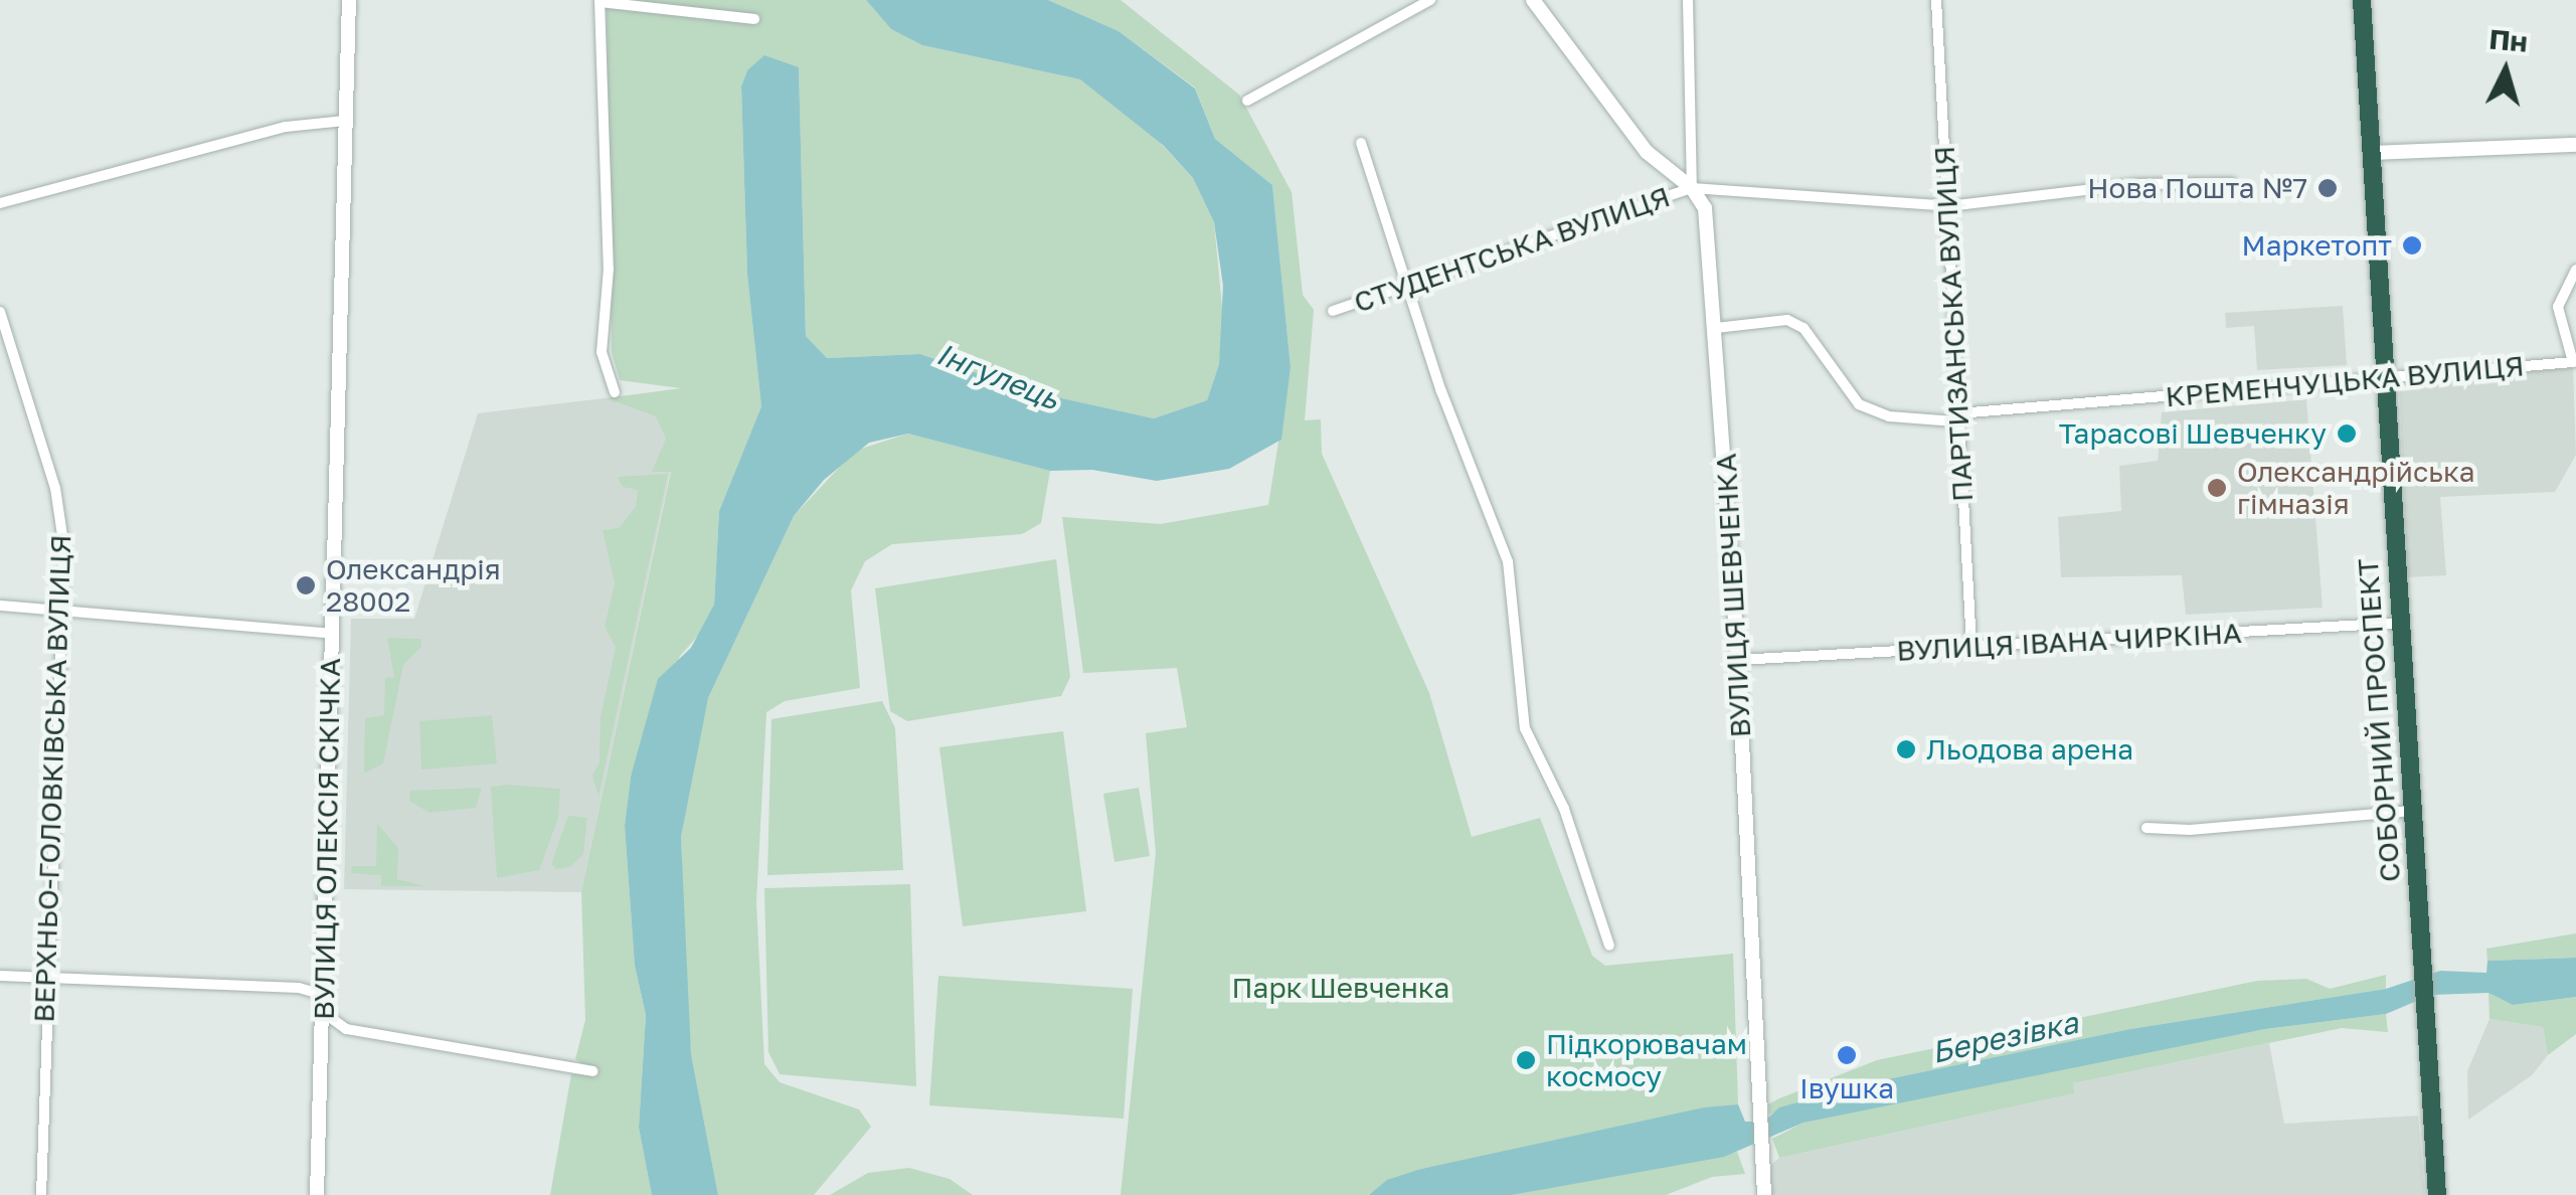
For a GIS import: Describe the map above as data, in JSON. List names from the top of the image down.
{
  "streets": {
    "highway": ["СОБОРНИЙ ПРОСПЕКТ"],
    "street": [
      "СТУДЕНТСЬКА ВУЛИЦЯ",
      "ПАРТИЗАНСЬКА ВУЛИЦЯ",
      "КРЕМЕНЧУЦЬКА ВУЛИЦЯ",
      "ВУЛИЦЯ ШЕВЧЕНКА",
      "ВУЛИЦЯ ІВАНА ЧИРКІНА",
      "ВЕРХНЬО-ГОЛОВКІВСЬКА ВУЛИЦЯ",
      "ВУЛИЦЯ ОЛЕКСІЯ СКІЧКА"
    ]
  },
  "crossings": [
    ["СТУДЕНТСЬКА ВУЛИЦЯ", "ПАРТИЗАНСЬКА ВУЛИЦЯ"],
    ["СТУДЕНТСЬКА ВУЛИЦЯ", "ВУЛИЦЯ ШЕВЧЕНКА"],
    ["ПАРТИЗАНСЬКА ВУЛИЦЯ", "КРЕМЕНЧУЦЬКА ВУЛИЦЯ"],
    ["ПАРТИЗАНСЬКА ВУЛИЦЯ", "ВУЛИЦЯ ІВАНА ЧИРКІНА"],
    ["КРЕМЕНЧУЦЬКА ВУЛИЦЯ", "ВУЛИЦЯ ШЕВЧЕНКА"],
    ["КРЕМЕНЧУЦЬКА ВУЛИЦЯ", "СОБОРНИЙ ПРОСПЕКТ"],
    ["ВУЛИЦЯ ШЕВЧЕНКА", "ВУЛИЦЯ ІВАНА ЧИРКІНА"],
    ["ВУЛИЦЯ ІВАНА ЧИРКІНА", "СОБОРНИЙ ПРОСПЕКТ"]
  ],
  "water": ["Інгулець", "Березівка"],
  "parks": ["Парк Шевченка"],
  "places": [
    "Нова Пошта №7",
    "Маркетопт",
    "Тарасові Шевченку",
    "Олександрійська гімназія",
    "Олександрія 28002",
    "Льодова арена",
    "Івушка",
    "Підкорювачам космосу"
  ],
  "north": "top"
}
